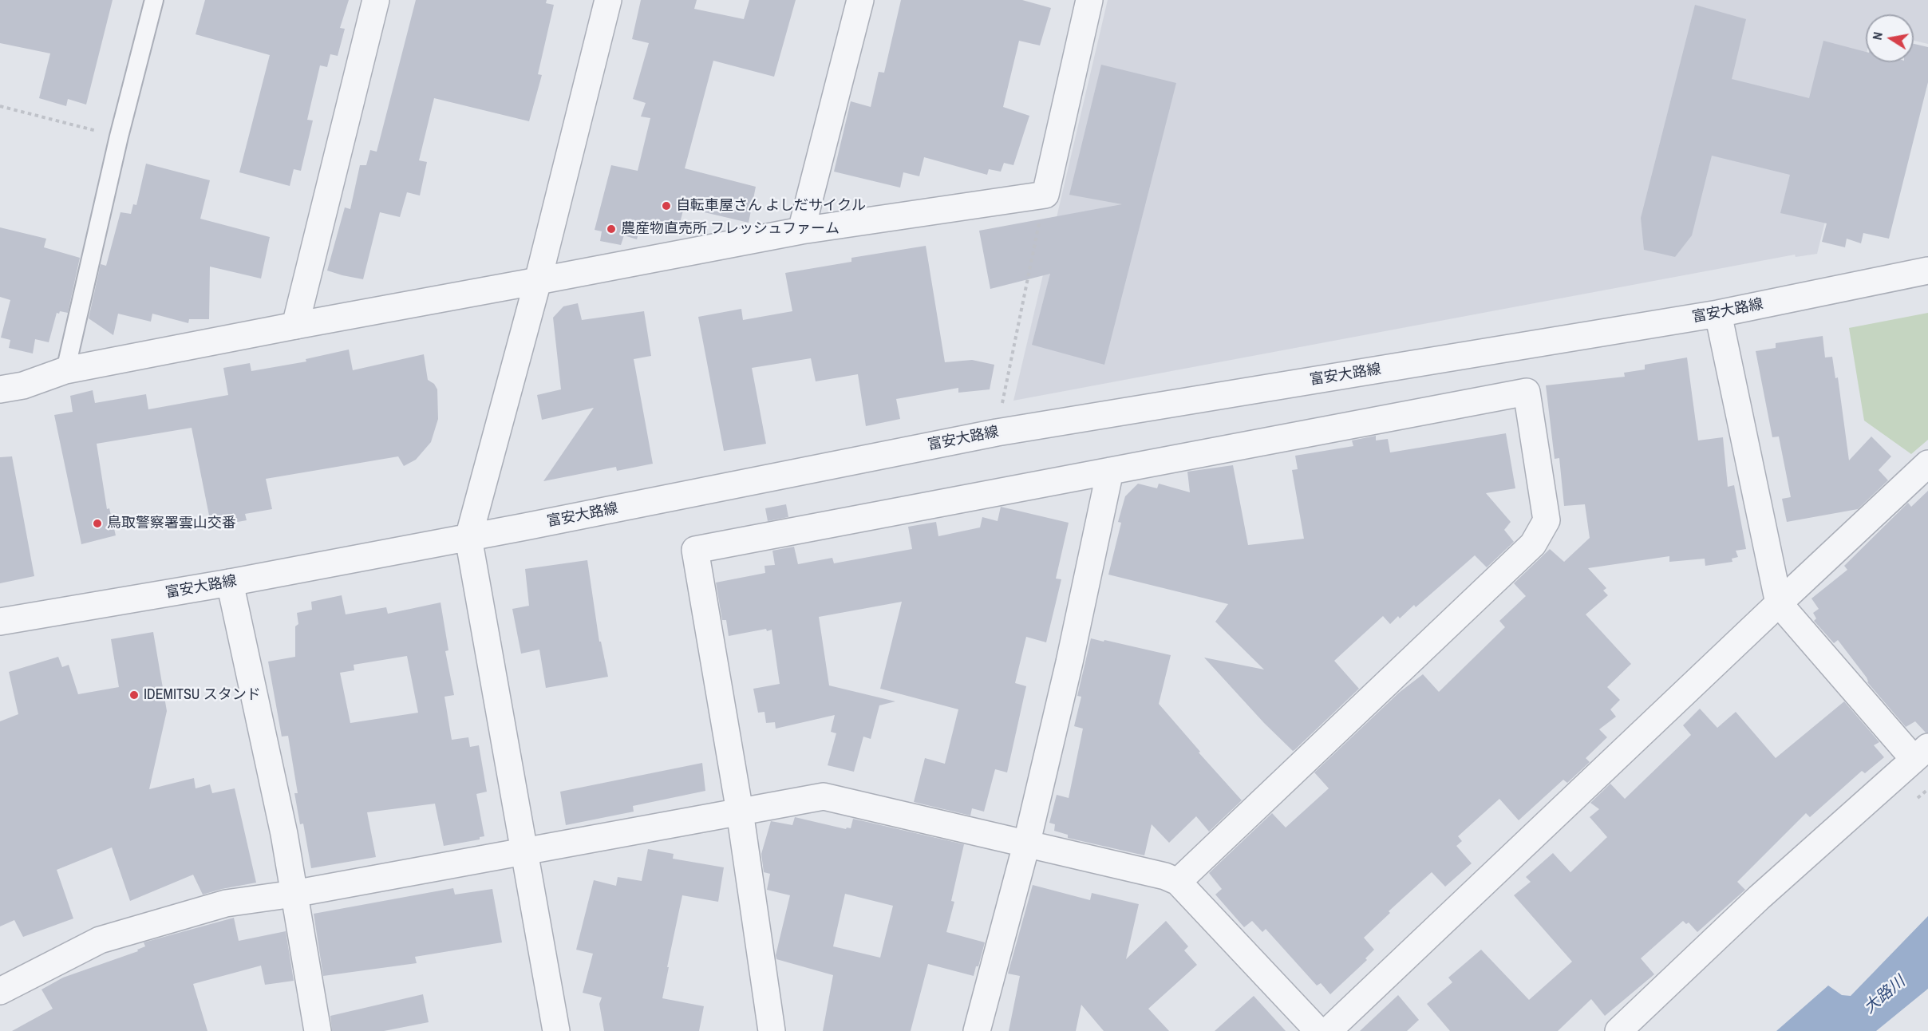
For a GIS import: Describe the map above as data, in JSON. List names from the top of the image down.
{
  "streets": {
    "street": ["富安大路線"]
  },
  "water": ["大路川"],
  "places": [
    "自転車屋さん よしだサイクル",
    "農産物直売所 フレッシュファーム",
    "鳥取警察署雲山交番",
    "IDEMITSU スタンド"
  ],
  "north": "left"
}
